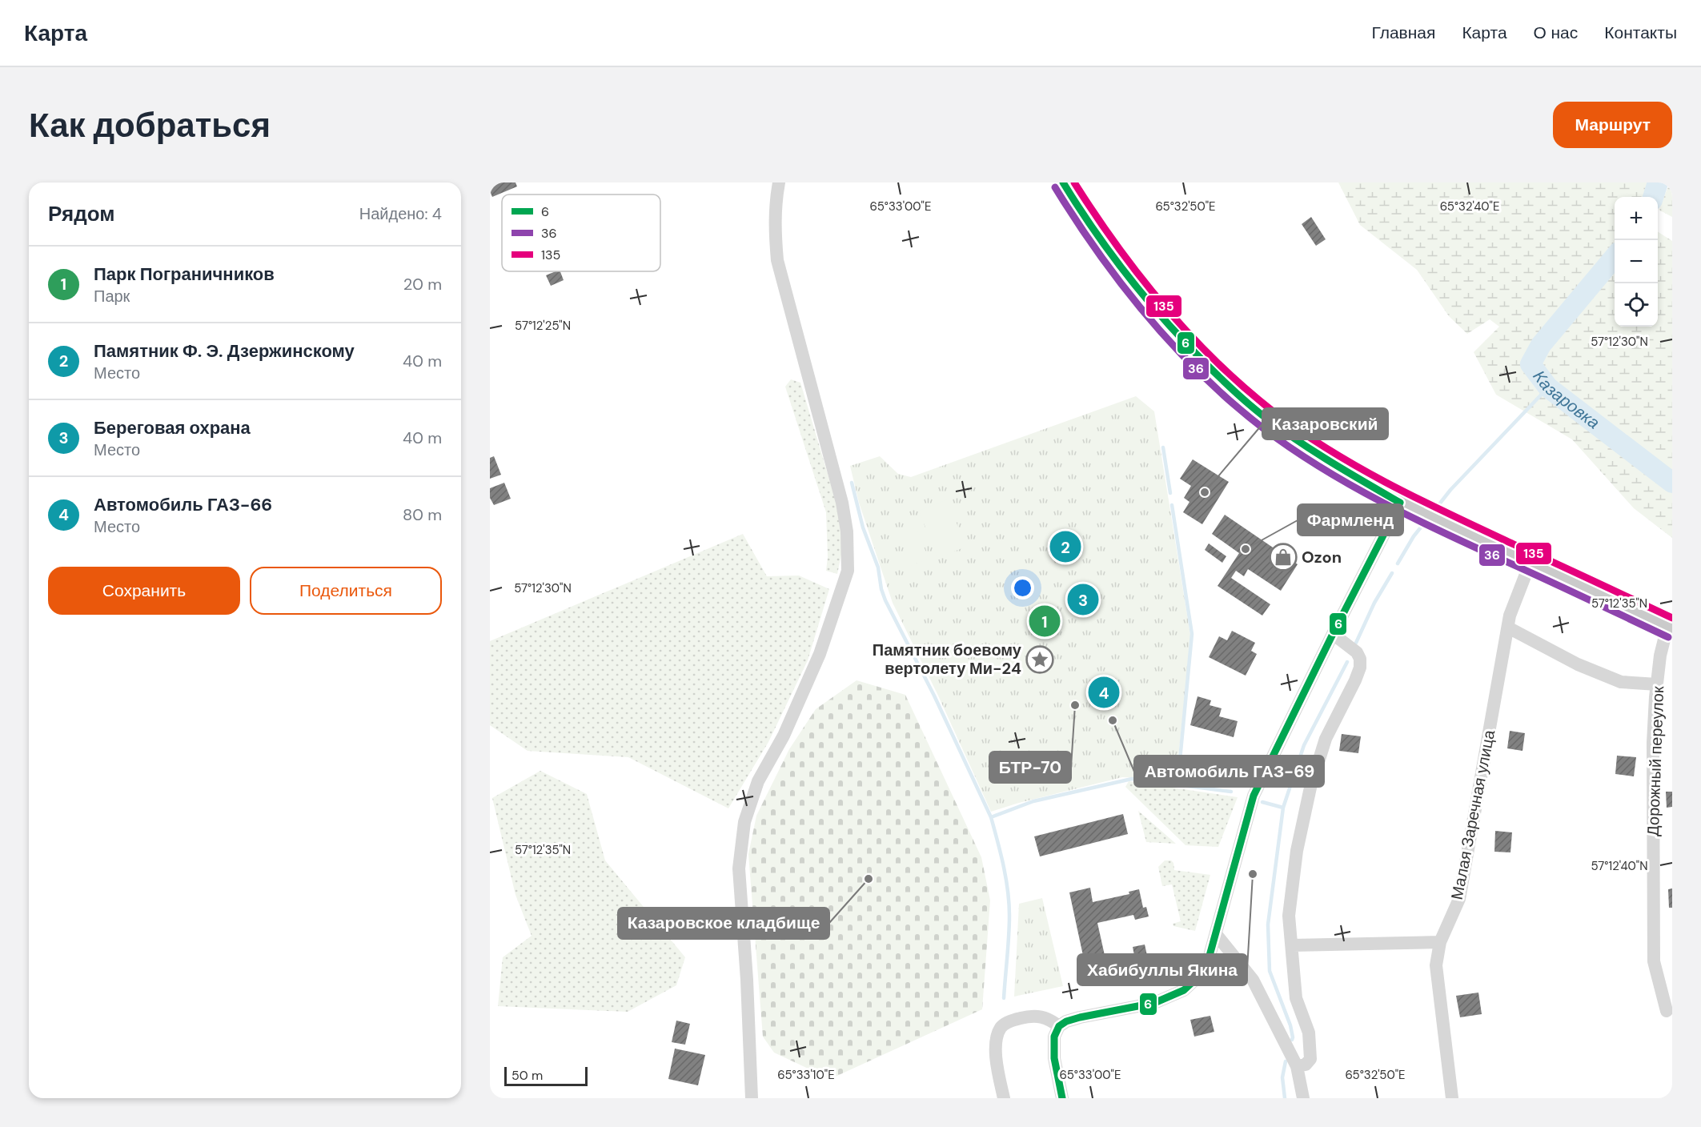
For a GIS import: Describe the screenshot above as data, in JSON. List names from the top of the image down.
{
  "streets": {
    "street": ["Дорожный переулок", "Малая Заречная улица"]
  },
  "water": ["Казаровка"],
  "places": {
    "other": [
      "Казаровский",
      "Фармленд",
      "БТР-70",
      "Автомобиль ГАЗ-69",
      "Хабибуллы Якина",
      "Казаровское кладбище"
    ],
    "shop": ["Ozon"],
    "place": ["Памятник боевому вертолету Ми-24"]
  },
  "lines": ["transit line 6", "transit line 135", "transit line 36"],
  "legend": ["6", "36", "135"],
  "scale_bar": "50 m",
  "page": {
    "header": "Карта",
    "nav": [
      "Главная",
      "Карта",
      "О нас",
      "Контакты"
    ],
    "buttons": [
      "Маршрут",
      ["Сохранить", "Поделиться"]
    ],
    "title": "Как добраться",
    "heading": ["Рядом", "Найдено: 4"],
    "map_buttons": ["+", "−"],
    "list": [
      {
        "mark": "1",
        "name": "Парк Пограничников",
        "note": "Парк",
        "value": "20 m"
      },
      {
        "mark": "2",
        "name": "Памятник Ф. Э. Дзержинскому",
        "note": "Место",
        "value": "40 m"
      },
      {
        "mark": "3",
        "name": "Береговая охрана",
        "note": "Место",
        "value": "40 m"
      },
      {
        "mark": "4",
        "name": "Автомобиль ГАЗ-66",
        "note": "Место",
        "value": "80 m"
      }
    ],
    "pins": [
      "2",
      "3",
      "1",
      "4"
    ],
    "scale": "50 m"
  },
  "coordinates": [
    "65°33'00\"E",
    "65°32'50\"E",
    "65°32'40\"E",
    "57°12'25\"N",
    "57°12'30\"N",
    "57°12'35\"N",
    "57°12'40\"N",
    "65°33'10\"E"
  ]
}
